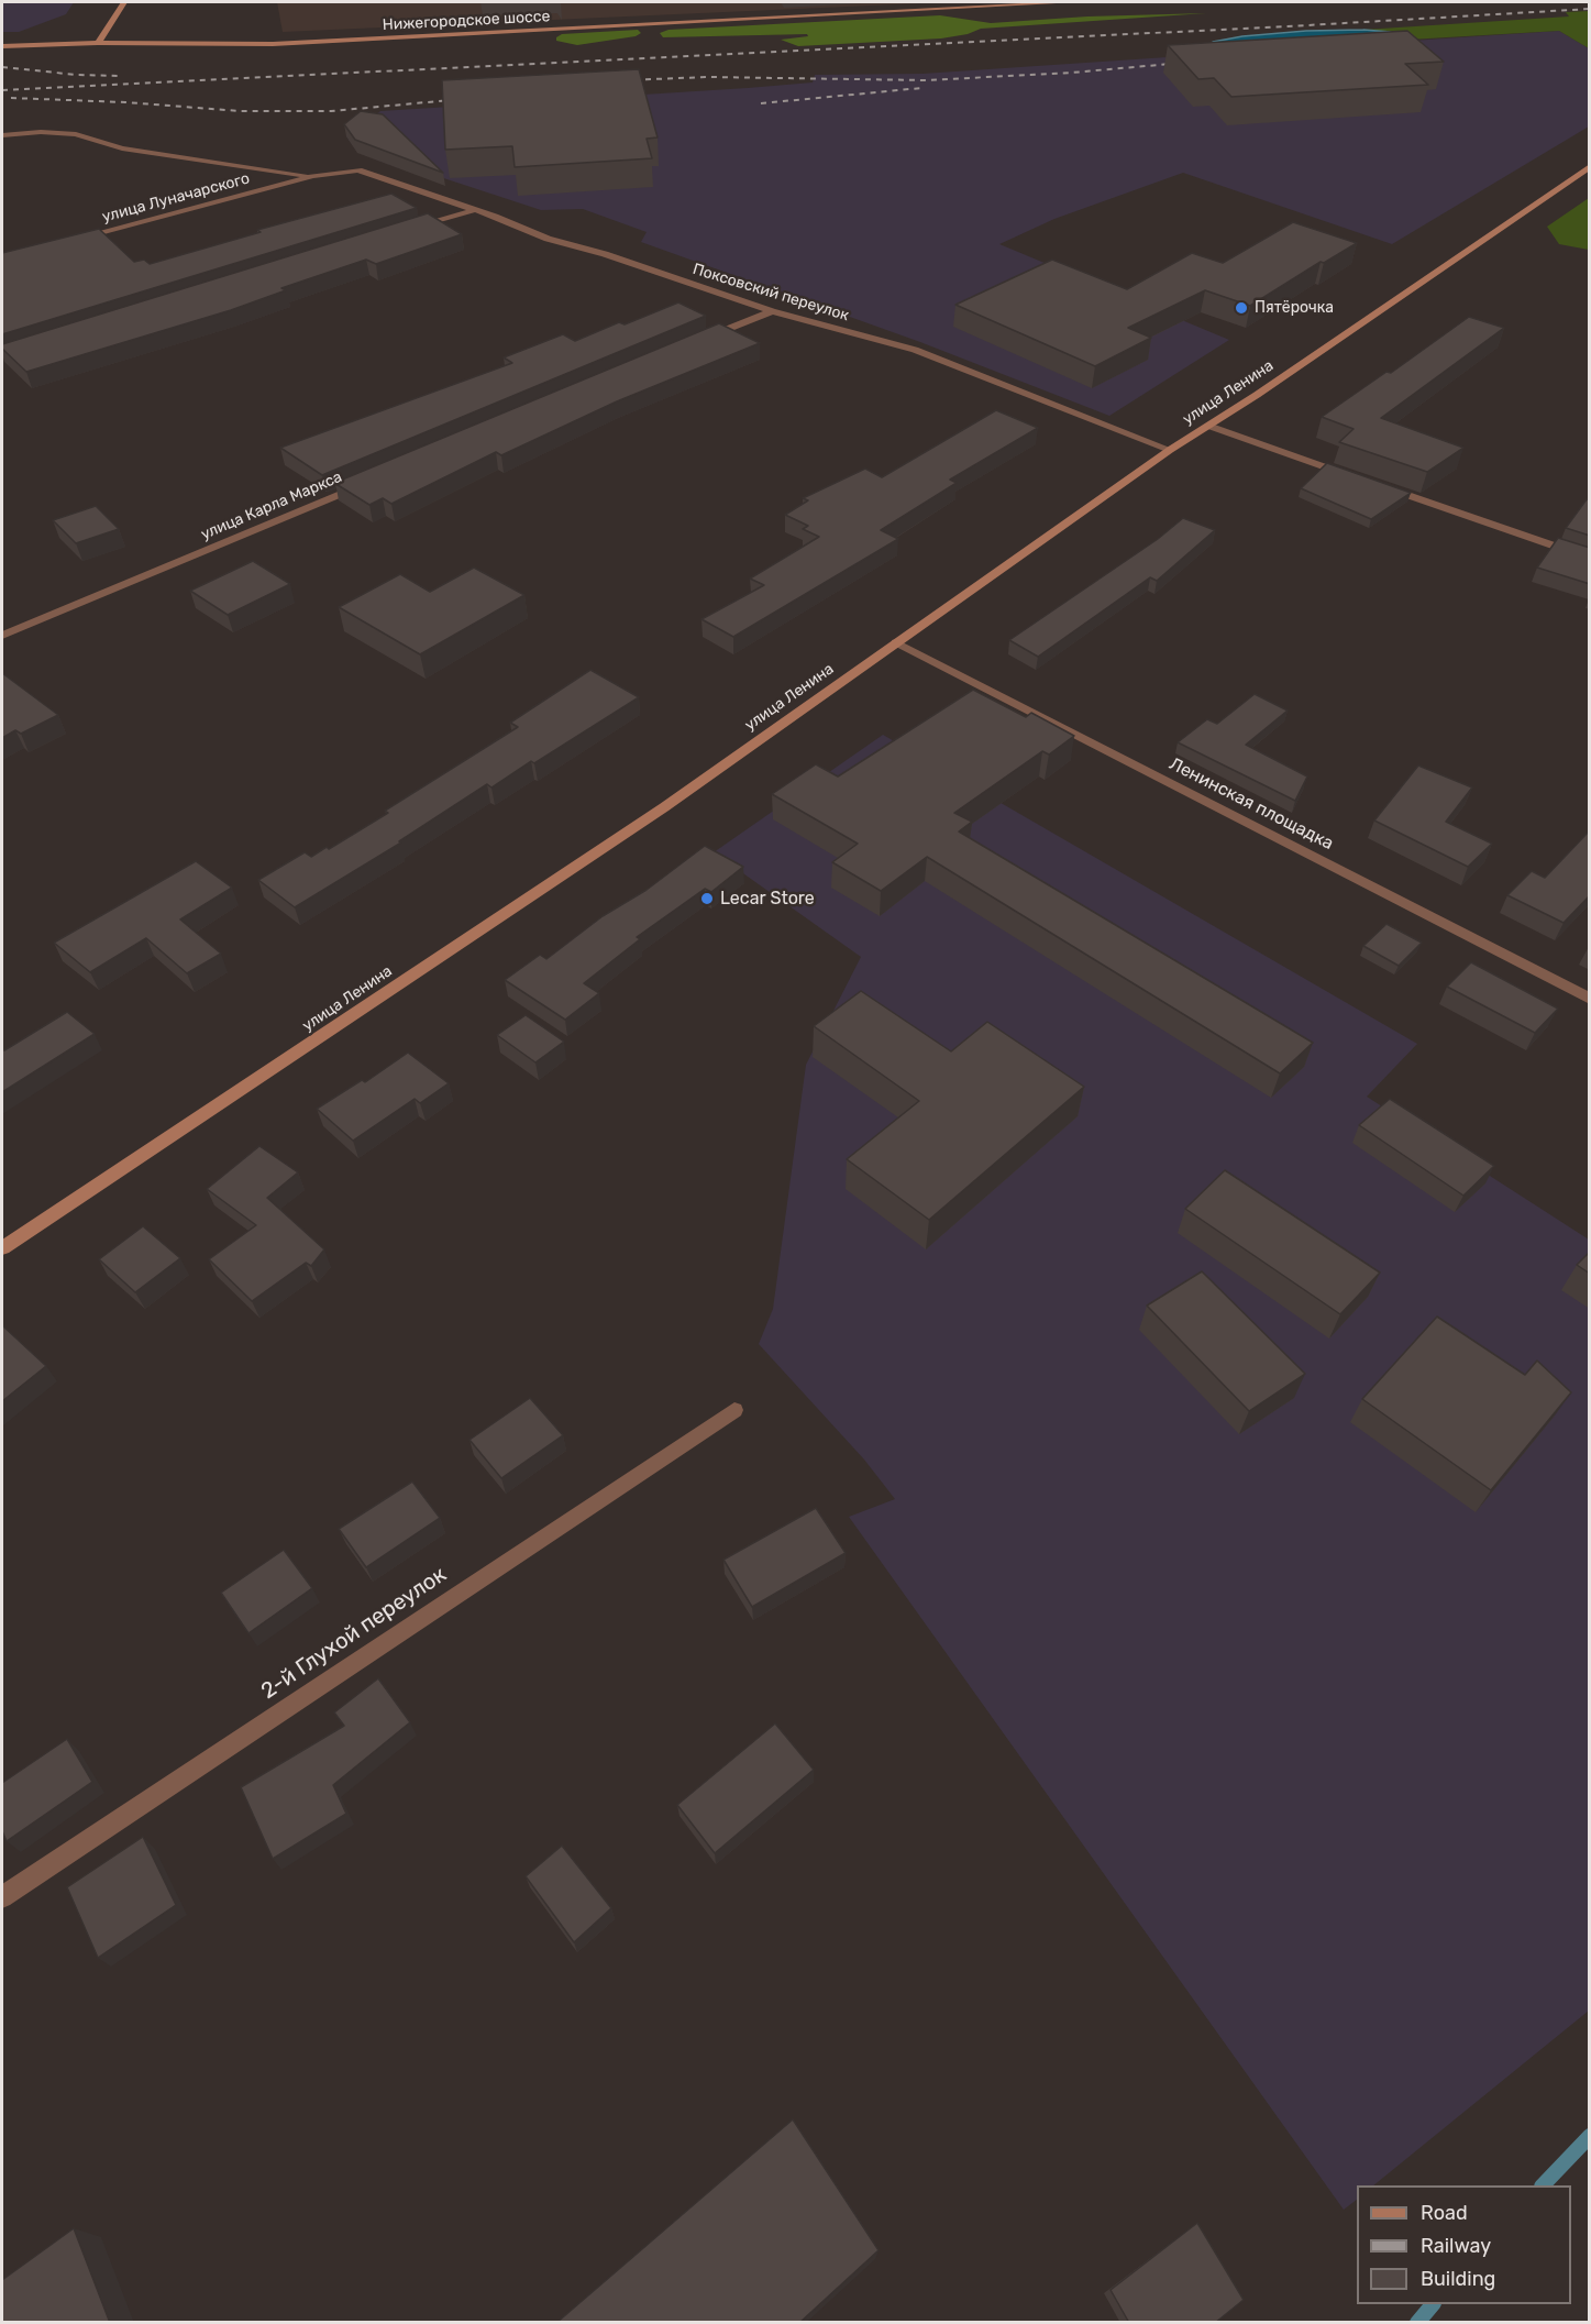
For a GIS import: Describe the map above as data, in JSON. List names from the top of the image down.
{
  "streets": {
    "main road": ["Нижегородское шоссе", "улица Ленина"],
    "street": [
      "улица Луначарского",
      "Поксовский переулок",
      "улица Карла Маркса",
      "Ленинская площадка",
      "2-й Глухой переулок"
    ]
  },
  "crossings": [
    ["улица Луначарского", "Поксовский переулок"],
    ["Поксовский переулок", "улица Ленина"],
    ["улица Ленина", "Ленинская площадка"]
  ],
  "places": ["Пятёрочка", "Lecar Store"],
  "legend": ["Road", "Railway", "Building"]
}
